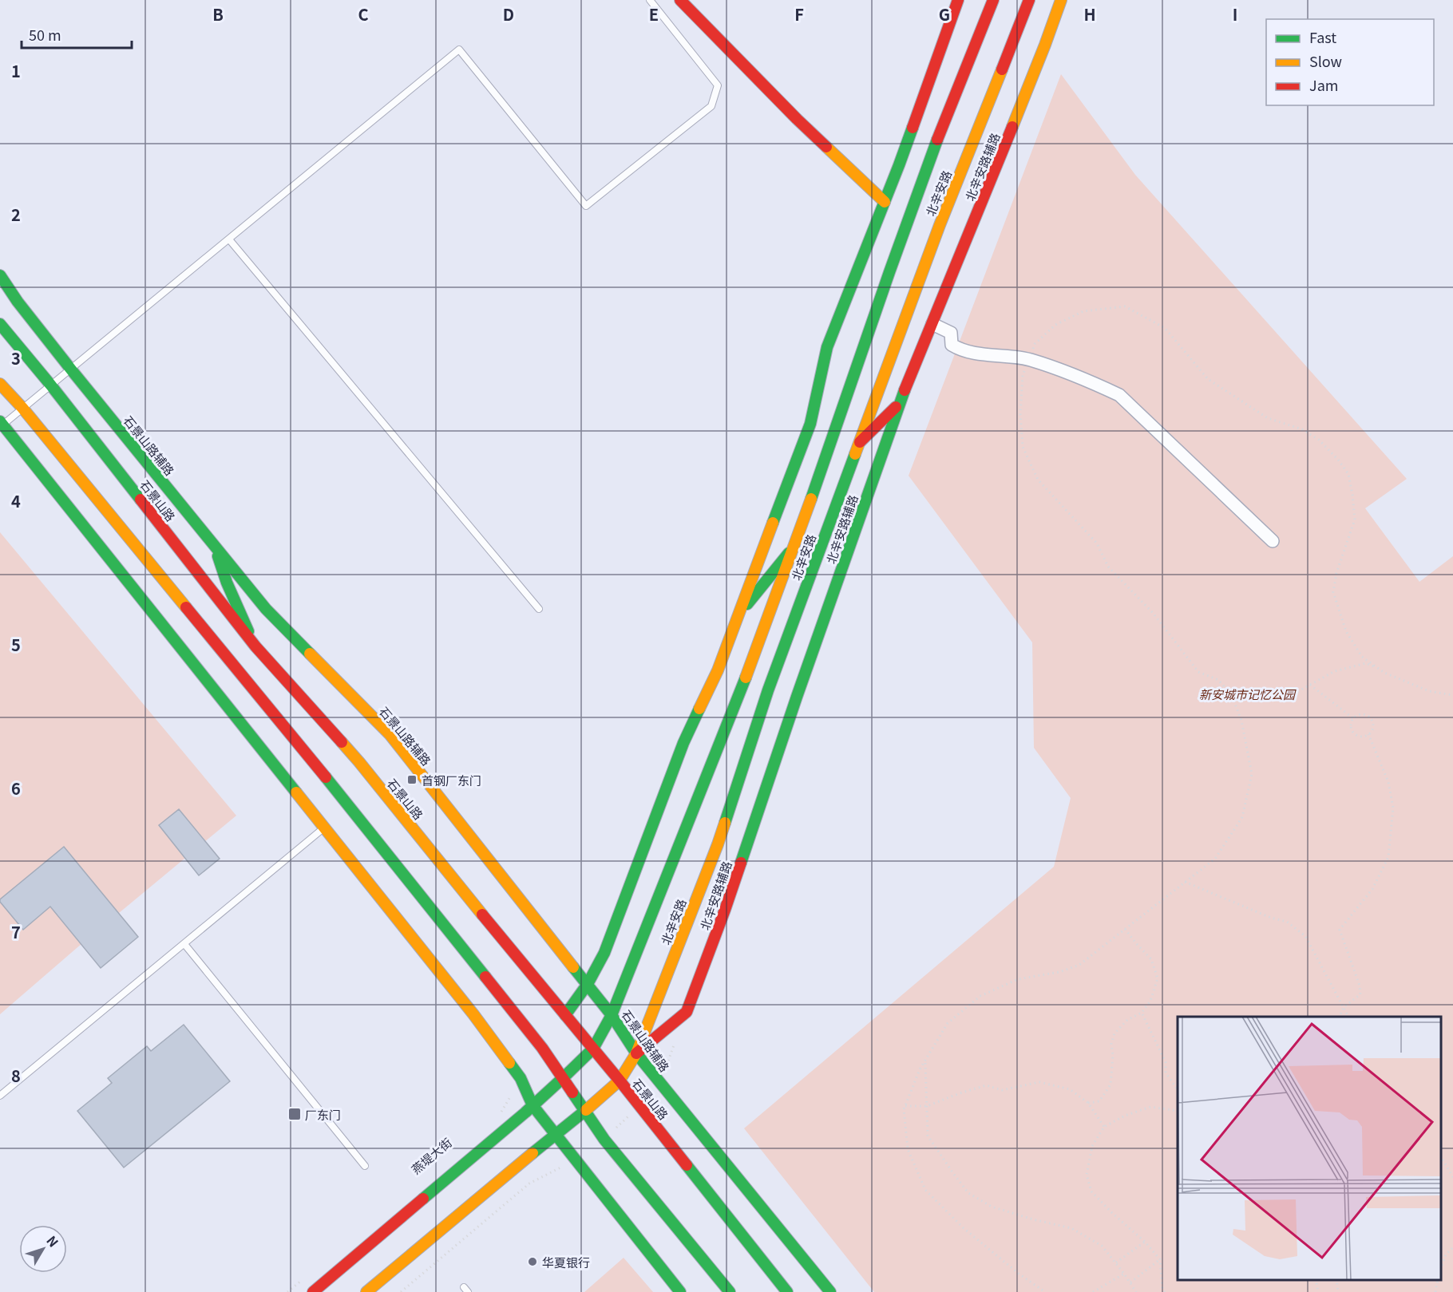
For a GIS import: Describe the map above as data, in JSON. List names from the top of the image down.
{
  "streets": {
    "main road": [
      "北辛安路辅路",
      "北辛安路",
      "石景山路辅路",
      "石景山路"
    ]
  },
  "crossings": [
    ["北辛安路辅路", "北辛安路"],
    ["北辛安路辅路", "石景山路辅路"],
    ["北辛安路", "石景山路辅路"],
    ["北辛安路", "石景山路"]
  ],
  "parks": ["新安城市记忆公园"],
  "places": {
    "transit": ["首钢厂东门", "厂东门"],
    "other": ["华夏银行"]
  },
  "legend": ["Fast", "Slow", "Jam"],
  "scale_bar": "50 m",
  "north": "top right",
  "grid": {
    "columns": [
      "B",
      "C",
      "D",
      "E",
      "F",
      "G",
      "H",
      "I"
    ],
    "rows": [
      "1",
      "2",
      "3",
      "4",
      "5",
      "6",
      "7",
      "8"
    ]
  }
}
